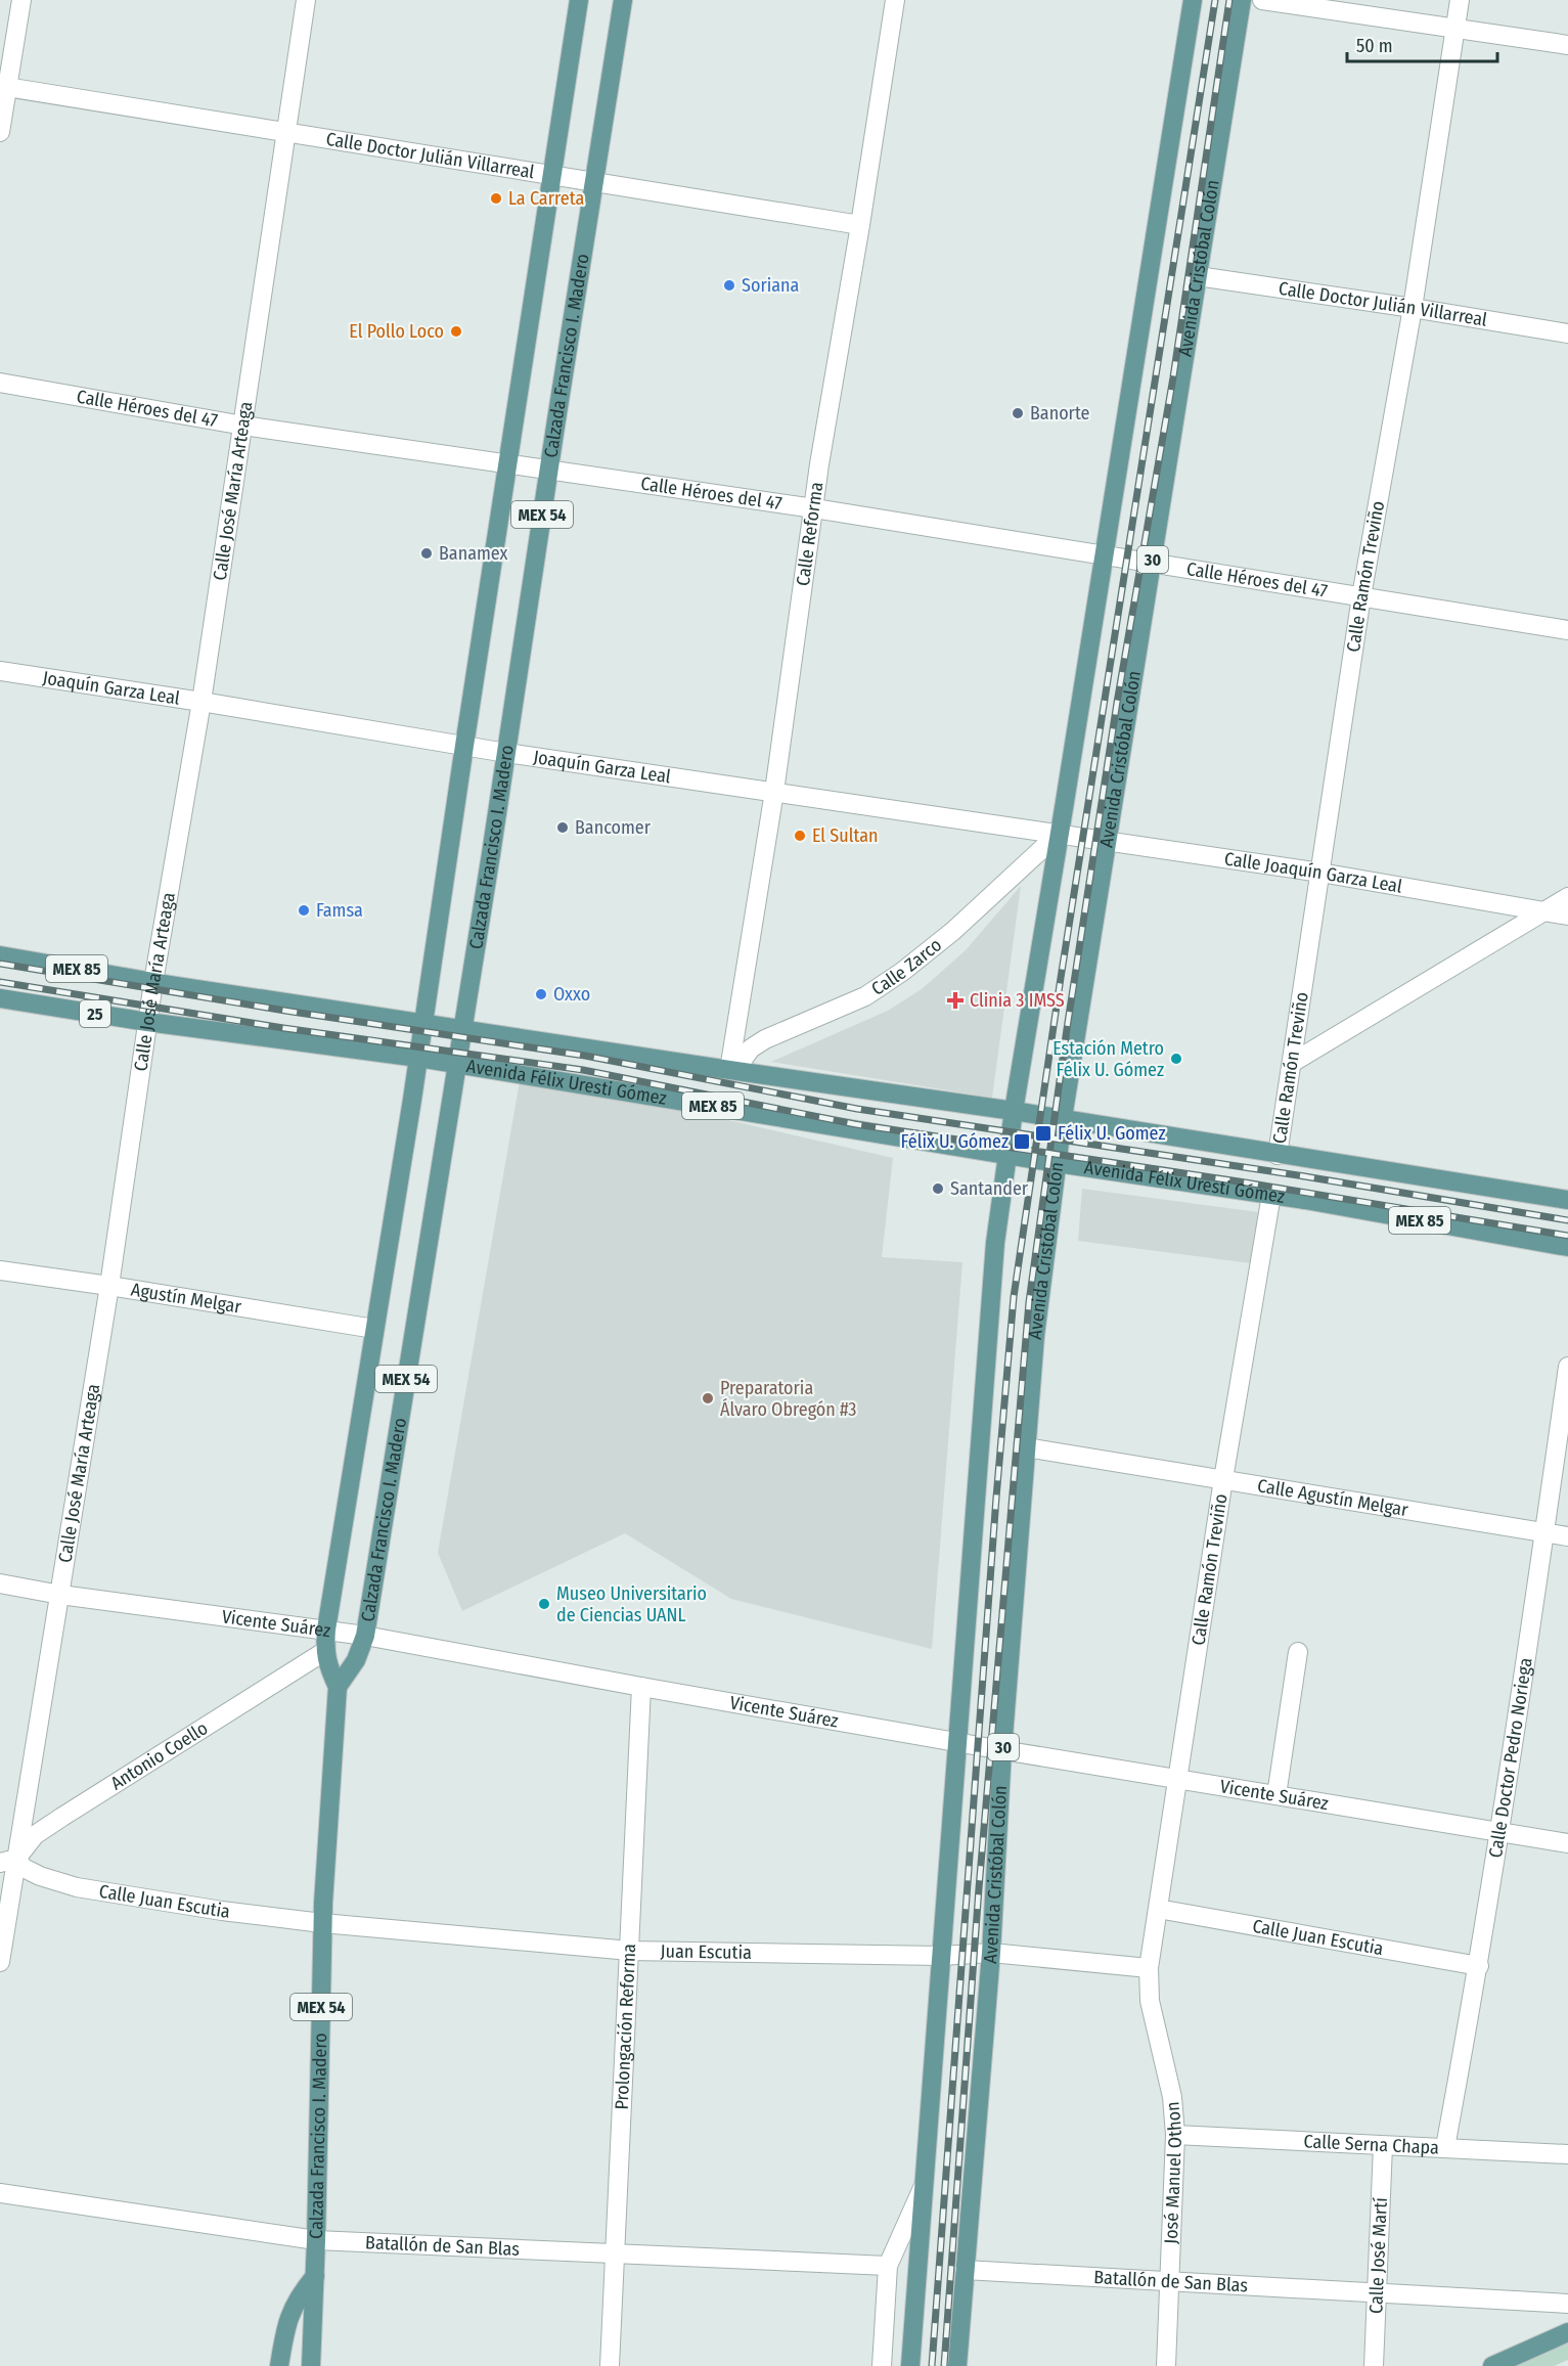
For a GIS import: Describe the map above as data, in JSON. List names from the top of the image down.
{
  "streets": {
    "main road": [
      "Avenida Cristóbal Colón",
      "Calzada Francisco I. Madero",
      "MEX 54",
      "30",
      "MEX 85",
      "25",
      "Avenida Félix Uresti Gómez"
    ],
    "street": [
      "Calle Doctor Julián Villarreal",
      "Calle Héroes del 47",
      "Calle José María Arteaga",
      "Calle Reforma",
      "Calle Ramón Treviño",
      "Joaquín Garza Leal",
      "Calle Joaquín Garza Leal",
      "Calle Zarco",
      "Agustín Melgar",
      "Calle Agustín Melgar",
      "Vicente Suárez",
      "Antonio Coello",
      "Calle Doctor Pedro Noriega",
      "Calle Juan Escutia",
      "Juan Escutia",
      "Prolongación Reforma",
      "Calle Serna Chapa",
      "José Manuel Othon",
      "Batallón de San Blas",
      "Calle José Martí"
    ]
  },
  "crossings": [
    ["Calle Doctor Julián Villarreal", "Avenida Cristóbal Colón"],
    ["Calle Doctor Julián Villarreal", "Calzada Francisco I. Madero"],
    ["Calle Doctor Julián Villarreal", "Calle José María Arteaga"],
    ["Calle Doctor Julián Villarreal", "Calle Reforma"],
    ["Calle Doctor Julián Villarreal", "Calle Ramón Treviño"],
    ["Avenida Cristóbal Colón", "Calle Héroes del 47"],
    ["Avenida Cristóbal Colón", "Calle Joaquín Garza Leal"],
    ["Avenida Cristóbal Colón", "Avenida Félix Uresti Gómez"],
    ["Avenida Cristóbal Colón", "Calle Agustín Melgar"],
    ["Avenida Cristóbal Colón", "Vicente Suárez"],
    ["Avenida Cristóbal Colón", "Batallón de San Blas"],
    ["Calzada Francisco I. Madero", "Calle Héroes del 47"],
    ["Calzada Francisco I. Madero", "Joaquín Garza Leal"],
    ["Calzada Francisco I. Madero", "Avenida Félix Uresti Gómez"],
    ["Calzada Francisco I. Madero", "Agustín Melgar"],
    ["Calzada Francisco I. Madero", "Vicente Suárez"],
    ["Calzada Francisco I. Madero", "Antonio Coello"],
    ["Calzada Francisco I. Madero", "Calle Juan Escutia"],
    ["Calzada Francisco I. Madero", "Juan Escutia"],
    ["Calzada Francisco I. Madero", "Batallón de San Blas"],
    ["Calle Héroes del 47", "Calle José María Arteaga"],
    ["Calle Héroes del 47", "Calle Reforma"],
    ["Calle Héroes del 47", "Calle Ramón Treviño"],
    ["Calle José María Arteaga", "Joaquín Garza Leal"],
    ["Calle José María Arteaga", "Avenida Félix Uresti Gómez"],
    ["Calle José María Arteaga", "Agustín Melgar"],
    ["Calle José María Arteaga", "Vicente Suárez"],
    ["Calle José María Arteaga", "Antonio Coello"],
    ["Calle José María Arteaga", "Calle Juan Escutia"],
    ["Calle Reforma", "Joaquín Garza Leal"],
    ["Calle Reforma", "Calle Zarco"],
    ["Calle Reforma", "Avenida Félix Uresti Gómez"],
    ["Calle Ramón Treviño", "Calle Joaquín Garza Leal"],
    ["Calle Ramón Treviño", "Avenida Félix Uresti Gómez"],
    ["Calle Ramón Treviño", "Calle Agustín Melgar"],
    ["Calle Ramón Treviño", "Vicente Suárez"],
    ["Calle Ramón Treviño", "Calle Juan Escutia"],
    ["Calle Ramón Treviño", "José Manuel Othon"],
    ["Joaquín Garza Leal", "Calle Joaquín Garza Leal"],
    ["Joaquín Garza Leal", "Calle Zarco"],
    ["Calle Joaquín Garza Leal", "Calle Zarco"],
    ["Calle Zarco", "Avenida Félix Uresti Gómez"],
    ["Calle Agustín Melgar", "Calle Doctor Pedro Noriega"],
    ["Vicente Suárez", "Calle Doctor Pedro Noriega"],
    ["Vicente Suárez", "Prolongación Reforma"],
    ["Antonio Coello", "Calle Juan Escutia"],
    ["Calle Doctor Pedro Noriega", "Calle Juan Escutia"],
    ["Calle Doctor Pedro Noriega", "Calle Serna Chapa"],
    ["Calle Juan Escutia", "Juan Escutia"],
    ["Calle Juan Escutia", "José Manuel Othon"],
    ["Juan Escutia", "Prolongación Reforma"],
    ["Prolongación Reforma", "Batallón de San Blas"],
    ["Calle Serna Chapa", "José Manuel Othon"],
    ["Calle Serna Chapa", "Calle José Martí"],
    ["José Manuel Othon", "Batallón de San Blas"],
    ["Batallón de San Blas", "Calle José Martí"]
  ],
  "places": {
    "other": [
      "La Carreta",
      "Soriana",
      "El Pollo Loco",
      "Banorte",
      "Banamex",
      "Bancomer",
      "El Sultan",
      "Famsa",
      "Oxxo",
      "Estación Metro Félix U. Gómez",
      "Santander",
      "Preparatoria Álvaro Obregón #3",
      "Museo Universitario de Ciencias UANL"
    ],
    "health": ["Clinia 3 IMSS"],
    "transit": ["Félix U. Gomez", "Félix U. Gómez"]
  },
  "scale_bar": "50 m"
}
